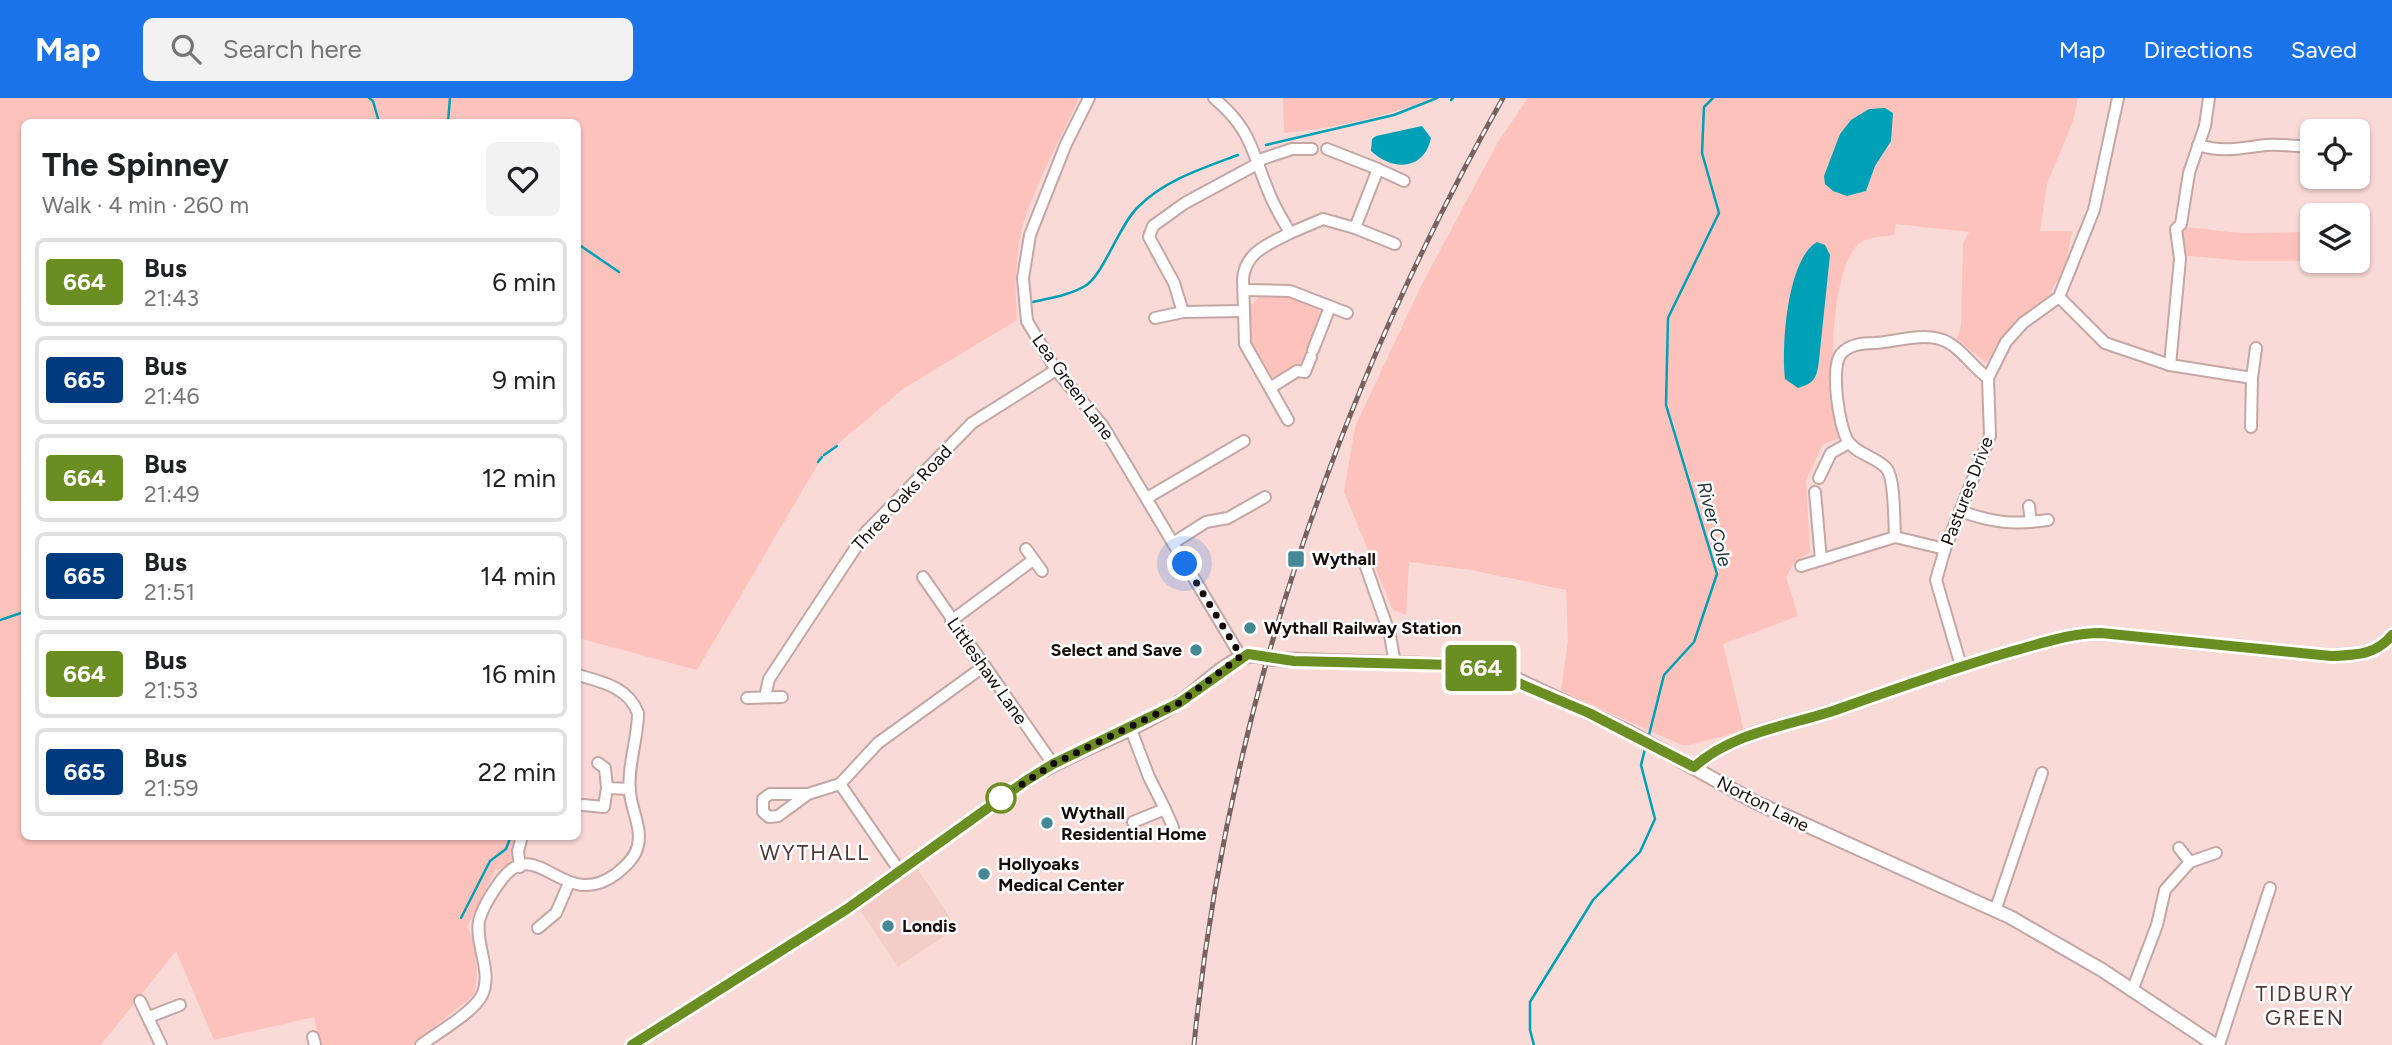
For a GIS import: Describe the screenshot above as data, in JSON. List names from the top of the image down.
{
  "streets": {
    "street": [
      "Lea Green Lane",
      "Pastures Drive",
      "Three Oaks Road",
      "Littleshaw Lane",
      "Norton Lane"
    ]
  },
  "crossings": [
    ["Lea Green Lane", "Three Oaks Road"],
    ["Lea Green Lane", "Norton Lane"]
  ],
  "districts": ["WYTHALL", "TIDBURY GREEN"],
  "water": ["River Cole"],
  "places": {
    "transit": ["Wythall"],
    "other": [
      "Wythall Railway Station",
      "Select and Save",
      "Wythall Residential Home",
      "Hollyoaks Medical Center",
      "Londis"
    ]
  },
  "lines": ["bus line 664"],
  "page": {
    "header": "Map",
    "search": "Search here",
    "nav": ["Map", "Directions", "Saved"],
    "on_map": "664",
    "heading": ["The Spinney", "Walk · 4 min · 260 m"],
    "list": [
      {
        "mark": "664",
        "name": "Bus",
        "note": "21:43",
        "value": "6 min"
      },
      {
        "mark": "665",
        "name": "Bus",
        "note": "21:46",
        "value": "9 min"
      },
      {
        "mark": "664",
        "name": "Bus",
        "note": "21:49",
        "value": "12 min"
      },
      {
        "mark": "665",
        "name": "Bus",
        "note": "21:51",
        "value": "14 min"
      },
      {
        "mark": "664",
        "name": "Bus",
        "note": "21:53",
        "value": "16 min"
      },
      {
        "mark": "665",
        "name": "Bus",
        "note": "21:59",
        "value": "22 min"
      }
    ]
  }
}
